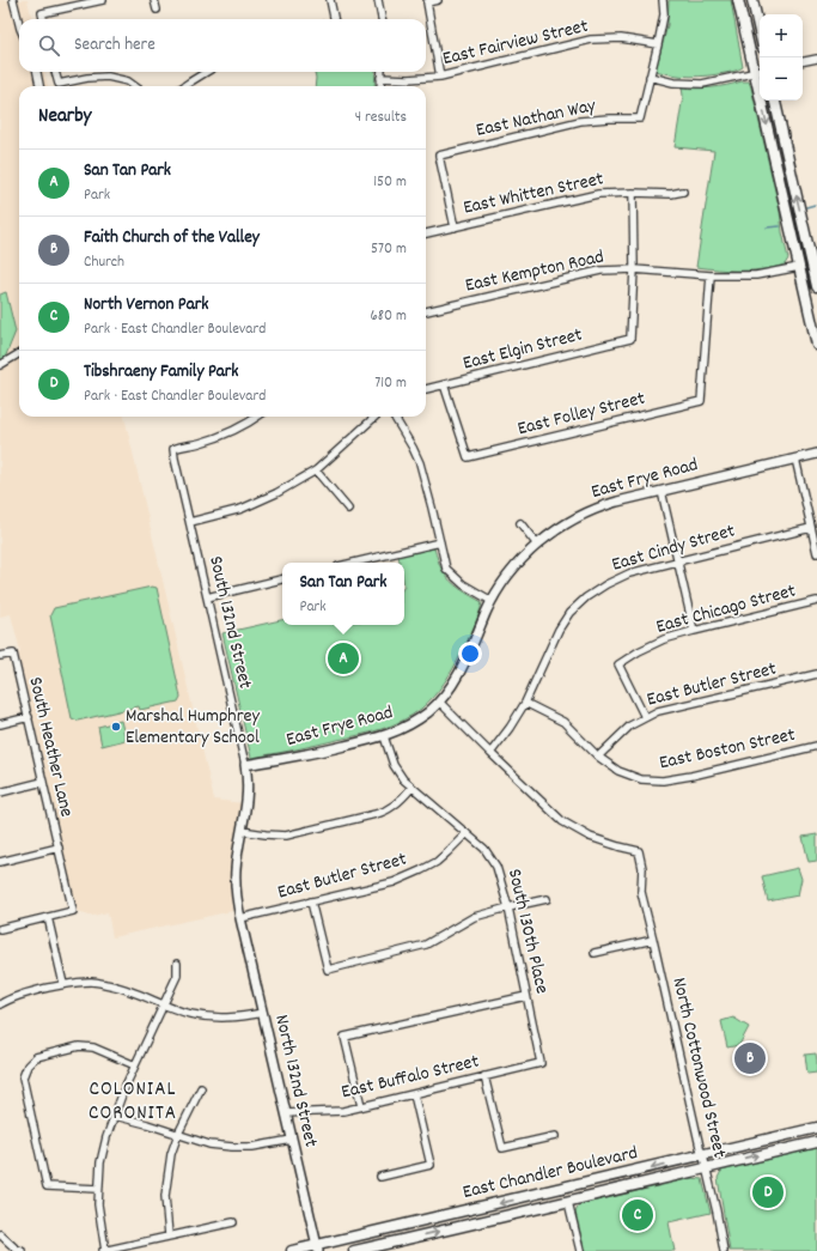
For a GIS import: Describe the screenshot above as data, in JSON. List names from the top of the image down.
{
  "streets": {
    "main road": ["East Chandler Boulevard"],
    "street": [
      "East Fairview Street",
      "East Nathan Way",
      "East Whitten Street",
      "East Kempton Road",
      "East Elgin Street",
      "East Folley Street",
      "East Frye Road",
      "East Cindy Street",
      "East Chicago Street",
      "South 132nd Street",
      "East Butler Street",
      "South Heather Lane",
      "East Boston Street",
      "South 130th Place",
      "North Cottonwood Street",
      "East Buffalo Street",
      "North 132nd Street"
    ]
  },
  "crossings": [
    ["East Nathan Way", "East Whitten Street"],
    ["East Kempton Road", "East Elgin Street"],
    ["East Kempton Road", "East Folley Street"],
    ["East Elgin Street", "East Folley Street"],
    ["East Frye Road", "South 132nd Street"],
    ["East Frye Road", "South 130th Place"],
    ["East Cindy Street", "East Boston Street"],
    ["East Cindy Street", "North Cottonwood Street"],
    ["East Chicago Street", "East Butler Street"],
    ["South 132nd Street", "East Butler Street"],
    ["South 132nd Street", "North 132nd Street"],
    ["East Butler Street", "East Boston Street"],
    ["East Butler Street", "South 130th Place"],
    ["East Butler Street", "North 132nd Street"],
    ["South 130th Place", "East Buffalo Street"],
    ["North Cottonwood Street", "East Chandler Boulevard"],
    ["East Buffalo Street", "North 132nd Street"],
    ["North 132nd Street", "East Chandler Boulevard"]
  ],
  "districts": ["COLONIAL CORONITA"],
  "places": ["Marshal Humphrey Elementary School"],
  "page": {
    "map_buttons": ["+", "−"],
    "search": "Search here",
    "heading": ["Nearby", "4 results"],
    "list": [
      {
        "mark": "A",
        "name": "San Tan Park",
        "note": "Park",
        "value": "150 m"
      },
      {
        "mark": "B",
        "name": "Faith Church of the Valley",
        "note": "Church",
        "value": "570 m"
      },
      {
        "mark": "C",
        "name": "North Vernon Park",
        "note": "Park · East Chandler Boulevard",
        "value": "680 m"
      },
      {
        "mark": "D",
        "name": "Tibshraeny Family Park",
        "note": "Park · East Chandler Boulevard",
        "value": "710 m"
      }
    ],
    "popup": ["San Tan Park", "Park"],
    "pins": [
      "A",
      "B",
      "D",
      "C"
    ]
  }
}
